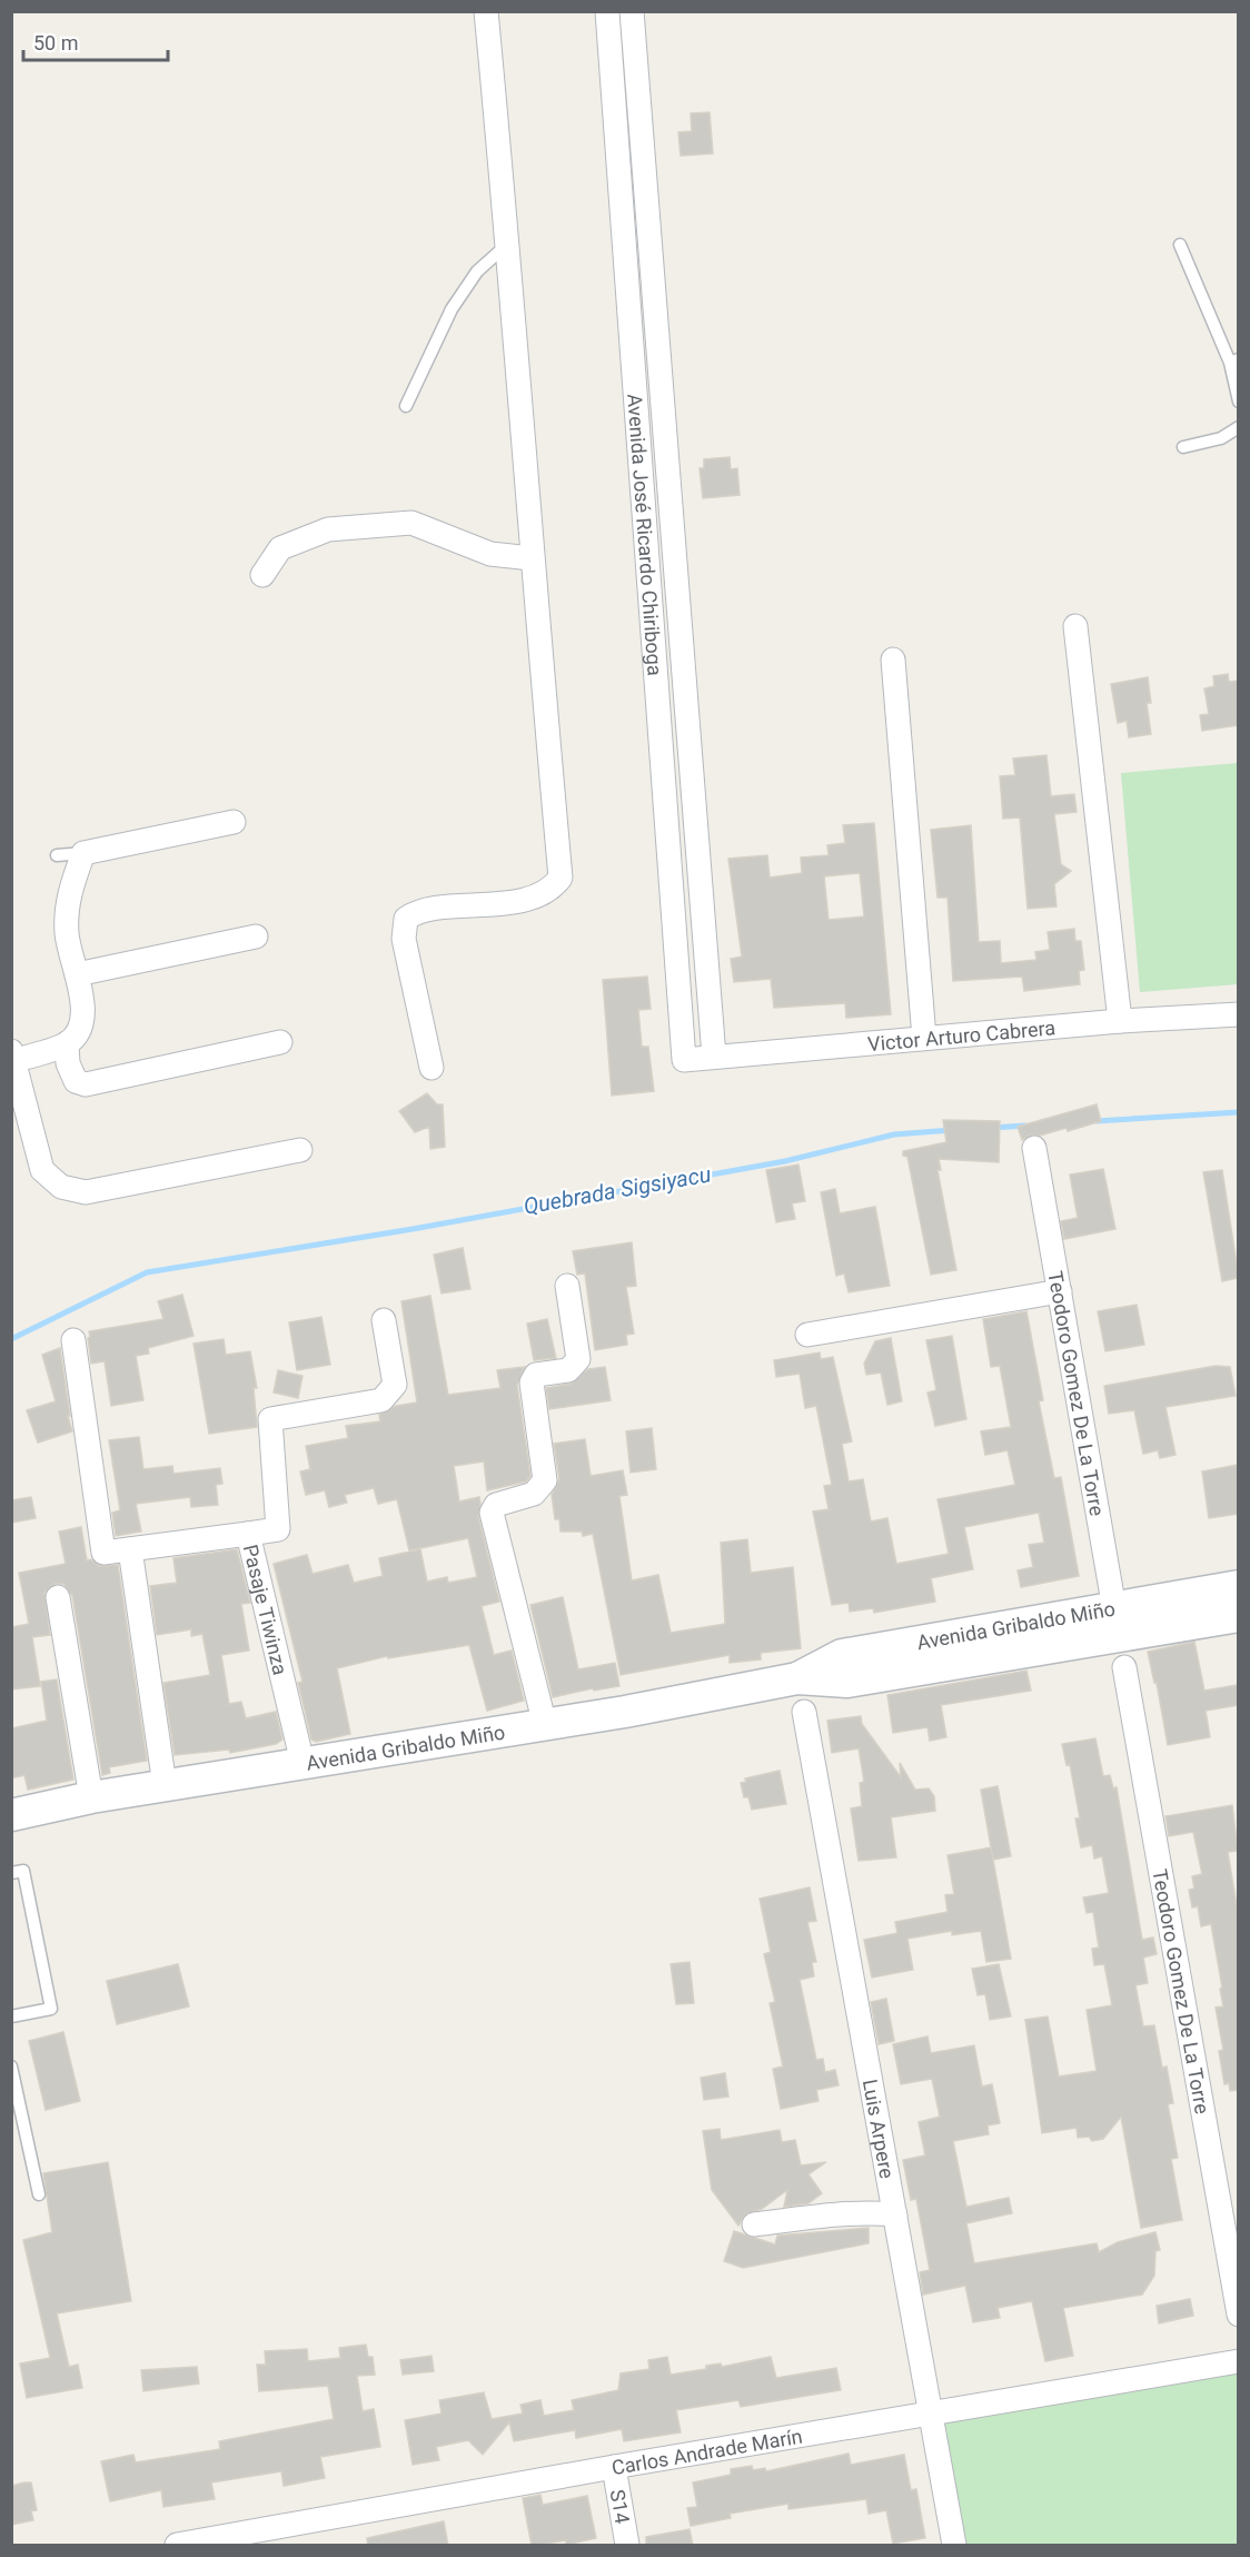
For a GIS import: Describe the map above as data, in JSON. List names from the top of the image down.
{
  "streets": {
    "street": [
      "Avenida José Ricardo Chiriboga",
      "Victor Arturo Cabrera",
      "Teodoro Gomez De La Torre",
      "Pasaje Tiwinza",
      "Avenida Gribaldo Miño",
      "Luis Arpere",
      "Carlos Andrade Marín",
      "S14"
    ]
  },
  "crossings": [
    ["Avenida José Ricardo Chiriboga", "Victor Arturo Cabrera"],
    ["Teodoro Gomez De La Torre", "Avenida Gribaldo Miño"],
    ["Pasaje Tiwinza", "Avenida Gribaldo Miño"],
    ["Luis Arpere", "Carlos Andrade Marín"],
    ["Carlos Andrade Marín", "S14"]
  ],
  "water": ["Quebrada Sigsiyacu"],
  "scale_bar": "50 m"
}
